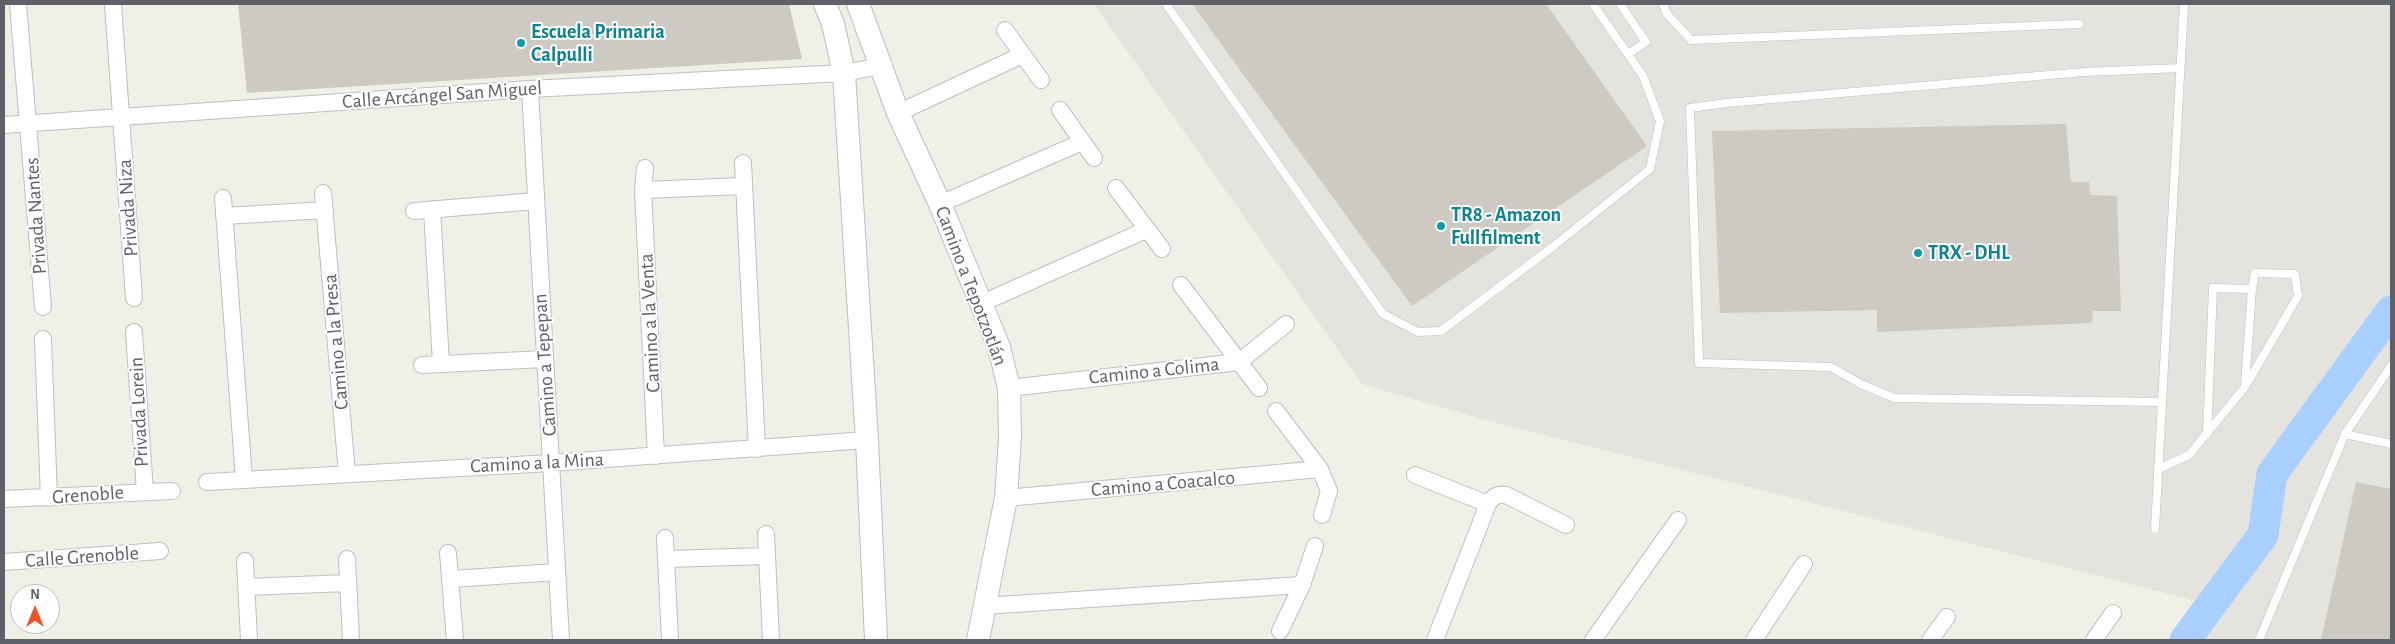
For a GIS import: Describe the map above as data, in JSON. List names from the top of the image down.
{
  "streets": {
    "main road": ["Camino a Tepotzotlán"],
    "street": [
      "Calle Arcángel San Miguel",
      "Privada Niza",
      "Privada Nantes",
      "Camino a la Venta",
      "Camino a la Presa",
      "Camino a Tepepan",
      "Camino a Colima",
      "Privada Lorein",
      "Camino a la Mina",
      "Camino a Coacalco",
      "Grenoble",
      "Calle Grenoble"
    ]
  },
  "crossings": [
    ["Calle Arcángel San Miguel", "Privada Niza"],
    ["Calle Arcángel San Miguel", "Privada Nantes"],
    ["Calle Arcángel San Miguel", "Camino a Tepotzotlán"],
    ["Calle Arcángel San Miguel", "Camino a Tepepan"],
    ["Camino a Tepotzotlán", "Camino a Colima"],
    ["Camino a Tepotzotlán", "Camino a Coacalco"],
    ["Camino a la Venta", "Camino a la Mina"],
    ["Camino a la Presa", "Camino a la Mina"],
    ["Camino a Tepepan", "Camino a la Mina"],
    ["Privada Lorein", "Grenoble"]
  ],
  "places": ["Escuela Primaria Calpulli", "TR8 - Amazon Fullfilment", "TRX - DHL"],
  "north": "top"
}
